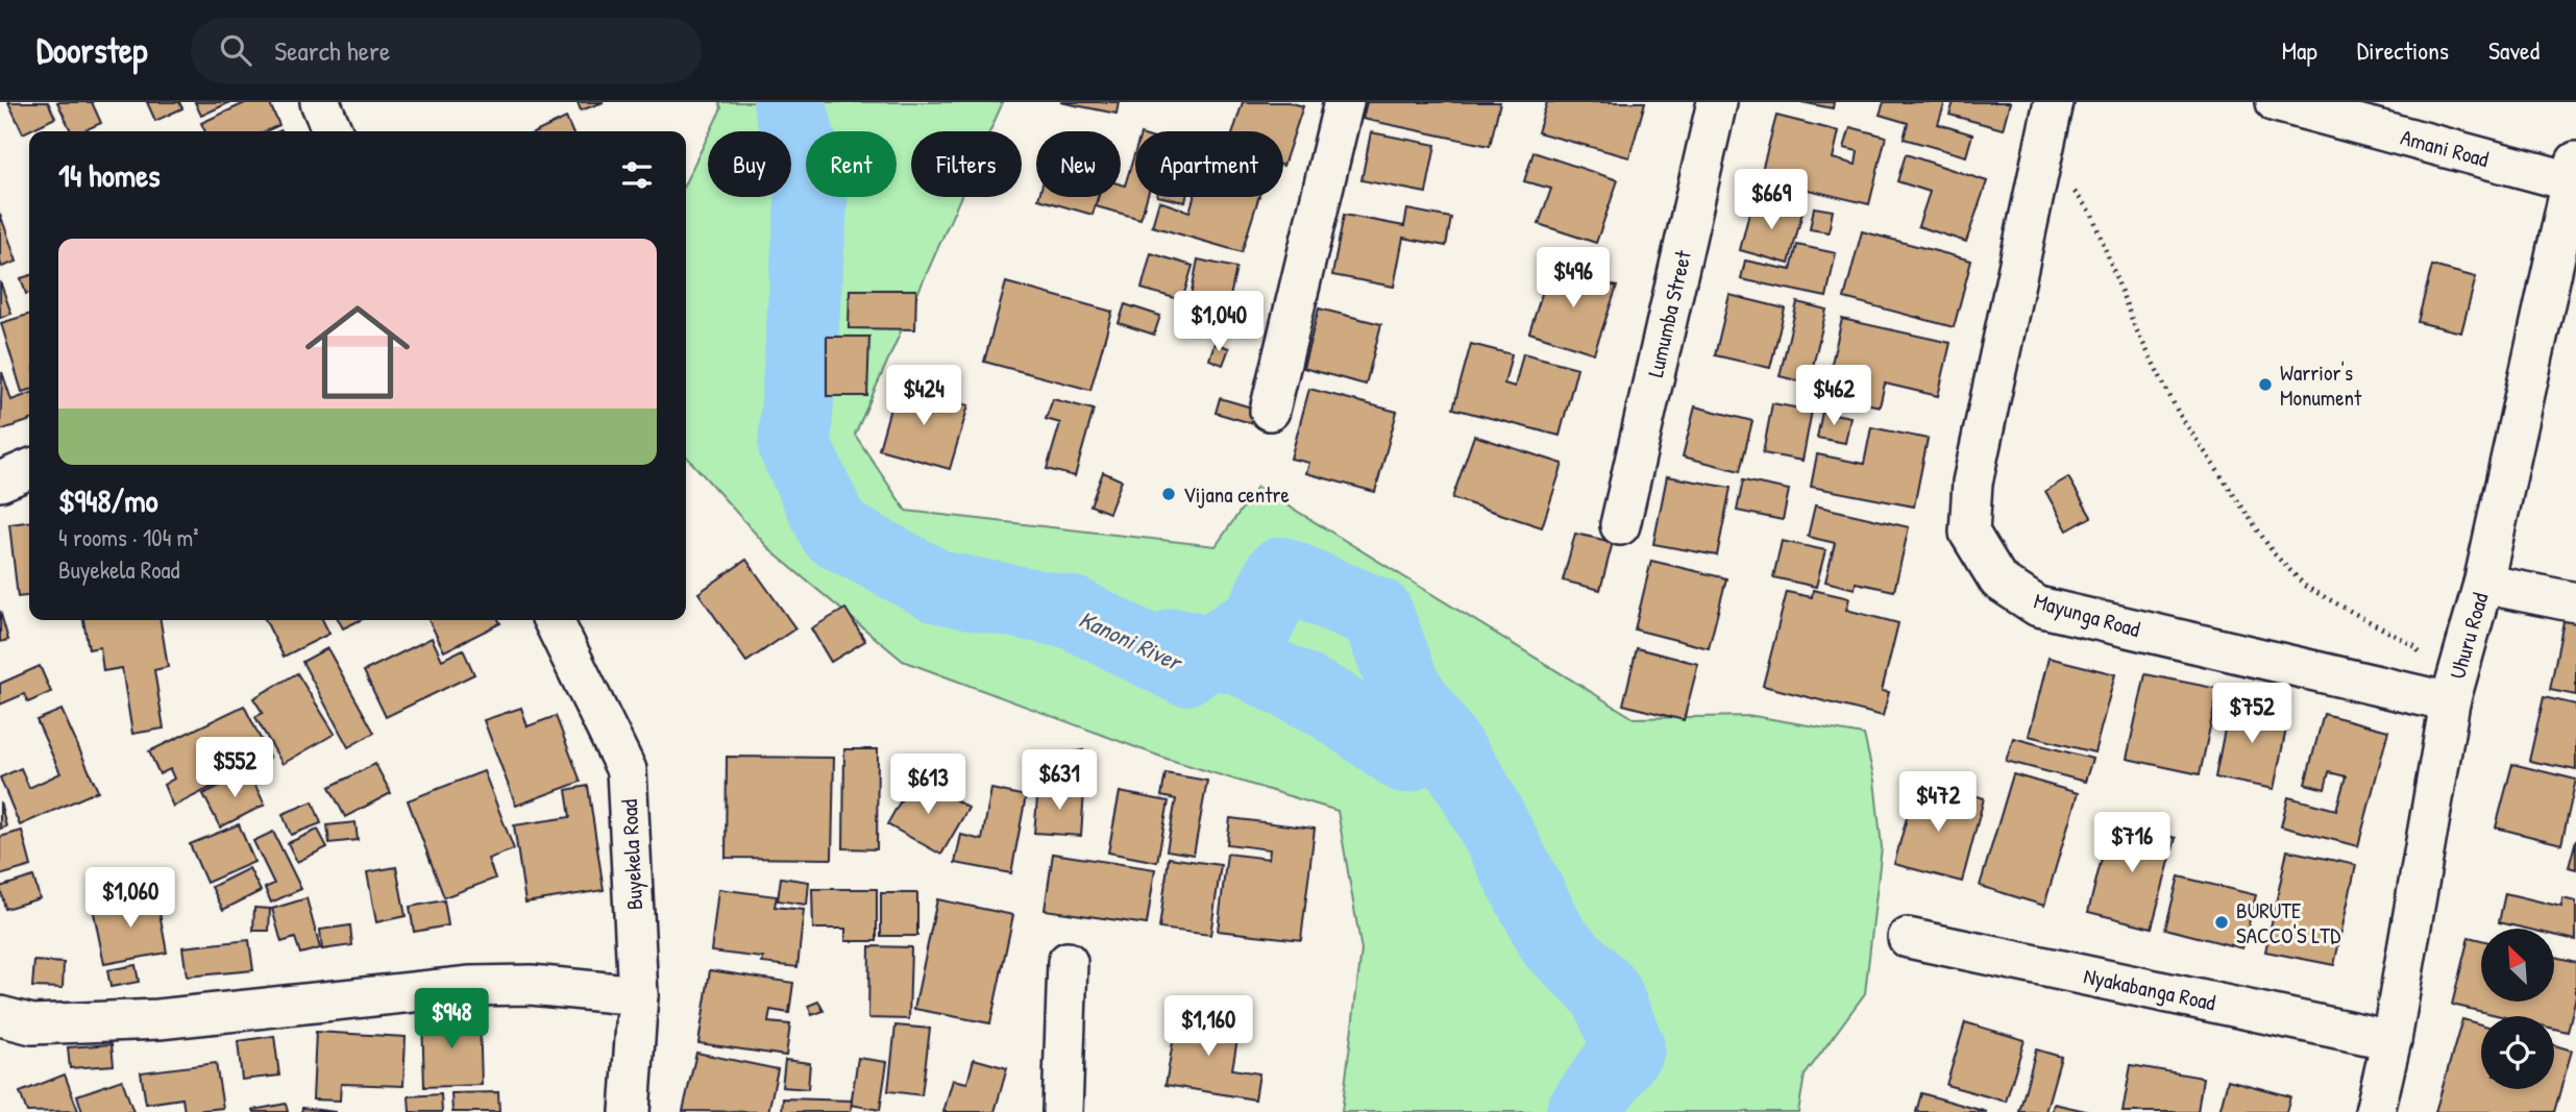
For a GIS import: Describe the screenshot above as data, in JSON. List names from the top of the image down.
{
  "streets": {
    "street": [
      "Amani Road",
      "Lumumba Street",
      "Mayunga Road",
      "Uhuru Road",
      "Buyekela Road",
      "Nyakabanga Road"
    ]
  },
  "crossings": [
    ["Amani Road", "Uhuru Road"],
    ["Mayunga Road", "Uhuru Road"],
    ["Uhuru Road", "Nyakabanga Road"]
  ],
  "water": ["Kanoni River"],
  "places": ["Warrior's Monument", "Vijana centre", "BURUTE SACCO'S LTD"],
  "north": "top left",
  "page": {
    "header": "Doorstep",
    "search": "Search here",
    "nav": ["Map", "Directions", "Saved"],
    "chip": [
      "Buy",
      "Rent",
      "Filters",
      "New",
      "Apartment"
    ],
    "heading": "14 homes",
    "price": [
      "$669",
      "$496",
      "$1,040",
      "$424",
      "$462",
      "$752",
      "$552",
      "$631",
      "$613",
      "$472",
      "$716",
      "$1,060",
      "$948",
      "$1,160"
    ],
    "list": [
      {
        "name": "$948/mo",
        "note": "4 rooms · 104 m² · Buyekela Road"
      }
    ]
  }
}
